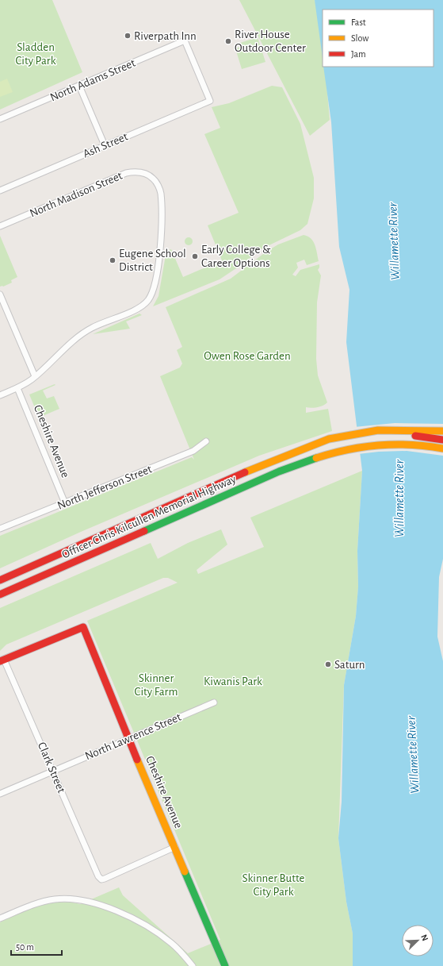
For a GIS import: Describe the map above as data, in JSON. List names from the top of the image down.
{
  "streets": {
    "main road": ["Cheshire Avenue", "Officer Chris Kilcullen Memorial Highway"],
    "street": [
      "North Adams Street",
      "Ash Street",
      "North Madison Street",
      "North Jefferson Street",
      "North Lawrence Street",
      "Clark Street"
    ]
  },
  "crossings": [
    ["North Adams Street", "Ash Street"],
    ["North Madison Street", "Cheshire Avenue"],
    ["Cheshire Avenue", "North Jefferson Street"],
    ["Cheshire Avenue", "North Lawrence Street"],
    ["Cheshire Avenue", "Clark Street"],
    ["North Lawrence Street", "Clark Street"]
  ],
  "water": ["Willamette River"],
  "parks": [
    "Sladden City Park",
    "Owen Rose Garden",
    "Skinner City Farm",
    "Kiwanis Park",
    "Skinner Butte City Park"
  ],
  "places": [
    "Riverpath Inn",
    "River House Outdoor Center",
    "Early College & Career Options",
    "Eugene School District",
    "Saturn"
  ],
  "legend": ["Fast", "Slow", "Jam"],
  "scale_bar": "50 m",
  "north": "top right"
}
